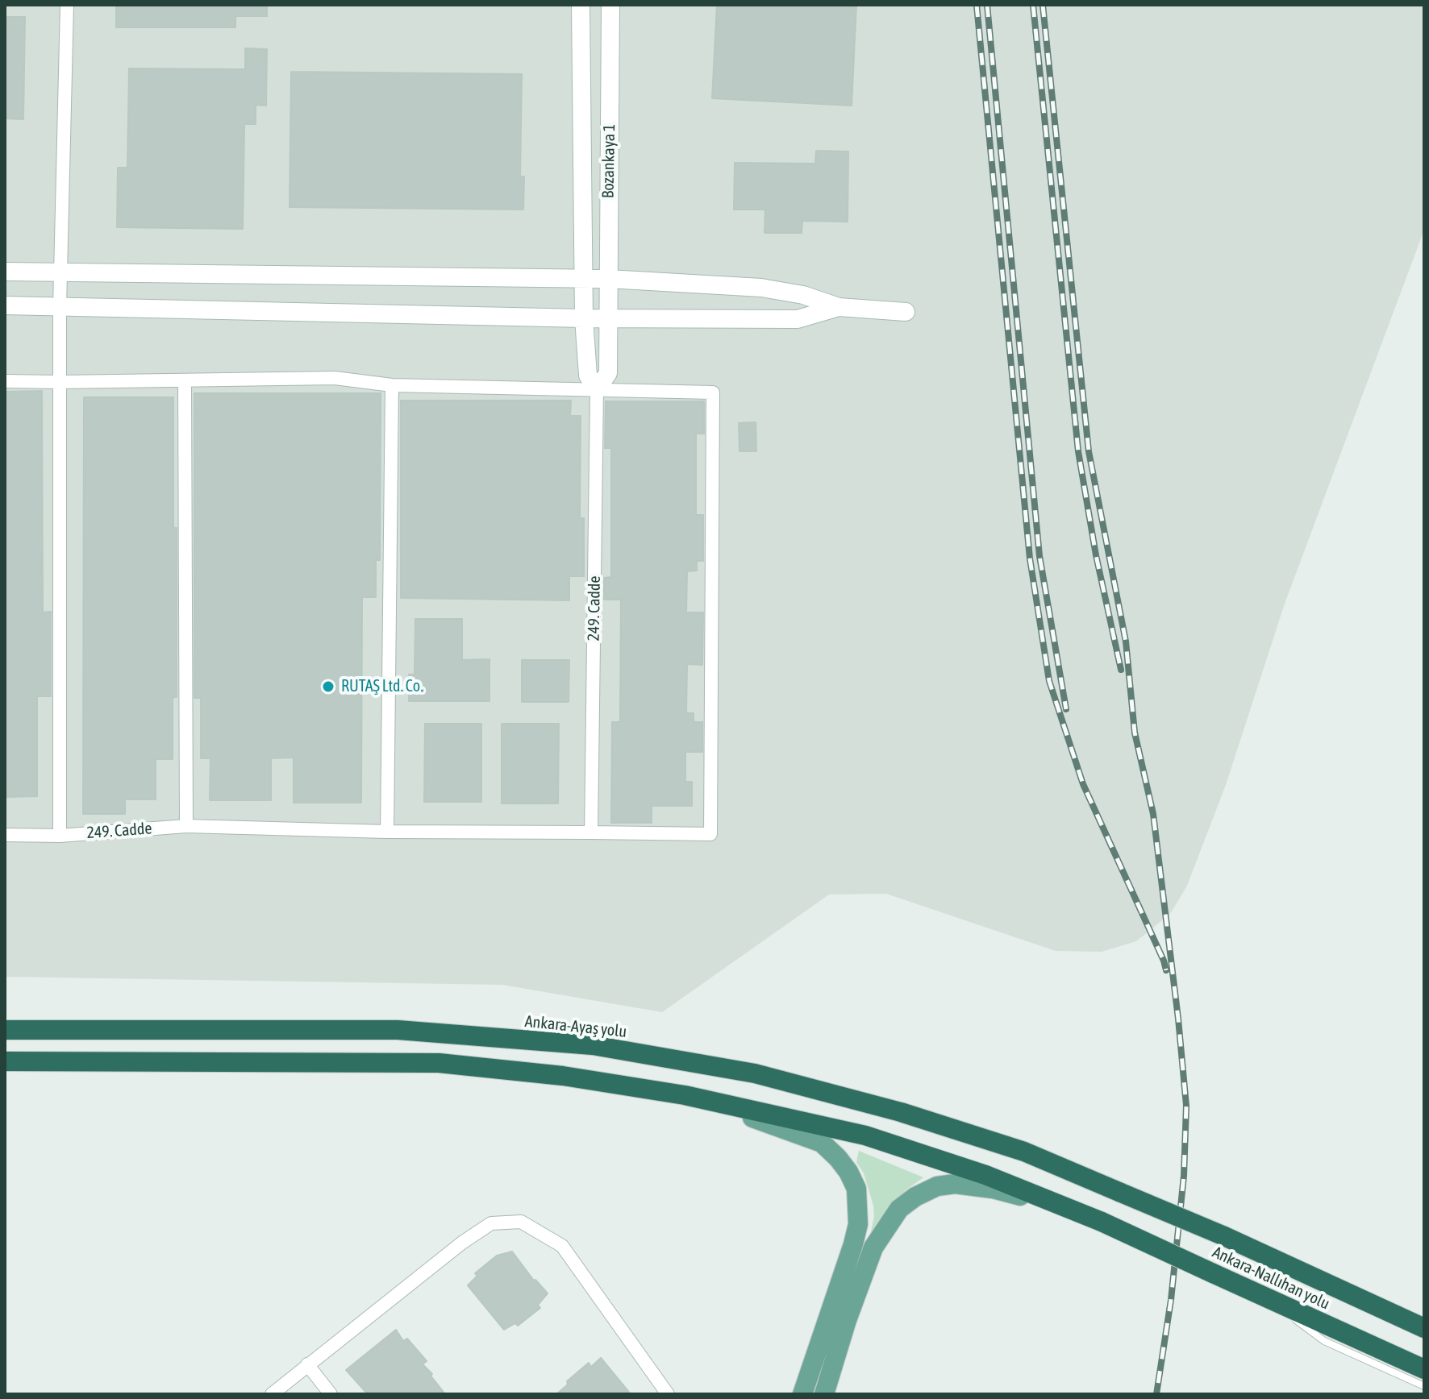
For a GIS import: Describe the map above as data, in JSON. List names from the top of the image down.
{
  "streets": {
    "highway": ["Ankara-Ayaş yolu", "Ankara-Nallıhan yolu"],
    "street": ["Bozankaya 1", "249. Cadde"]
  },
  "crossings": [
    ["Bozankaya 1", "249. Cadde"],
    ["Ankara-Ayaş yolu", "Ankara-Nallıhan yolu"]
  ],
  "places": ["RUTAŞ Ltd. Co."]
}
